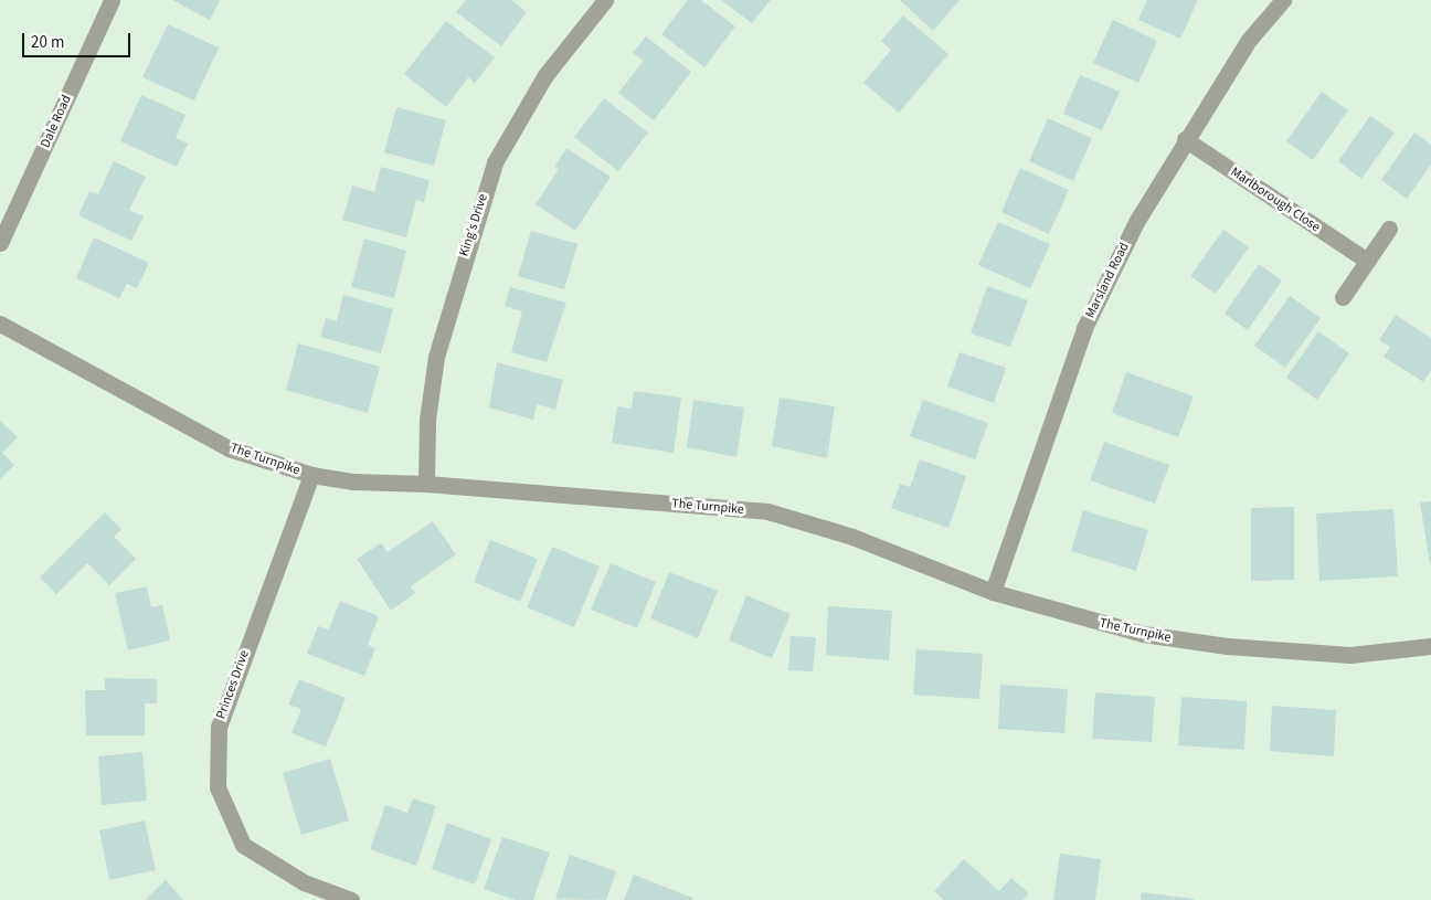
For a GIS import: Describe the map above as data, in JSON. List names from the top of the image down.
{
  "streets": {
    "street": [
      "Dale Road",
      "Marlborough Close",
      "King's Drive",
      "Marsland Road",
      "The Turnpike",
      "Princes Drive"
    ]
  },
  "crossings": [
    ["Marlborough Close", "Marsland Road"],
    ["King's Drive", "The Turnpike"],
    ["Marsland Road", "The Turnpike"],
    ["The Turnpike", "Princes Drive"]
  ],
  "scale_bar": "20 m"
}
